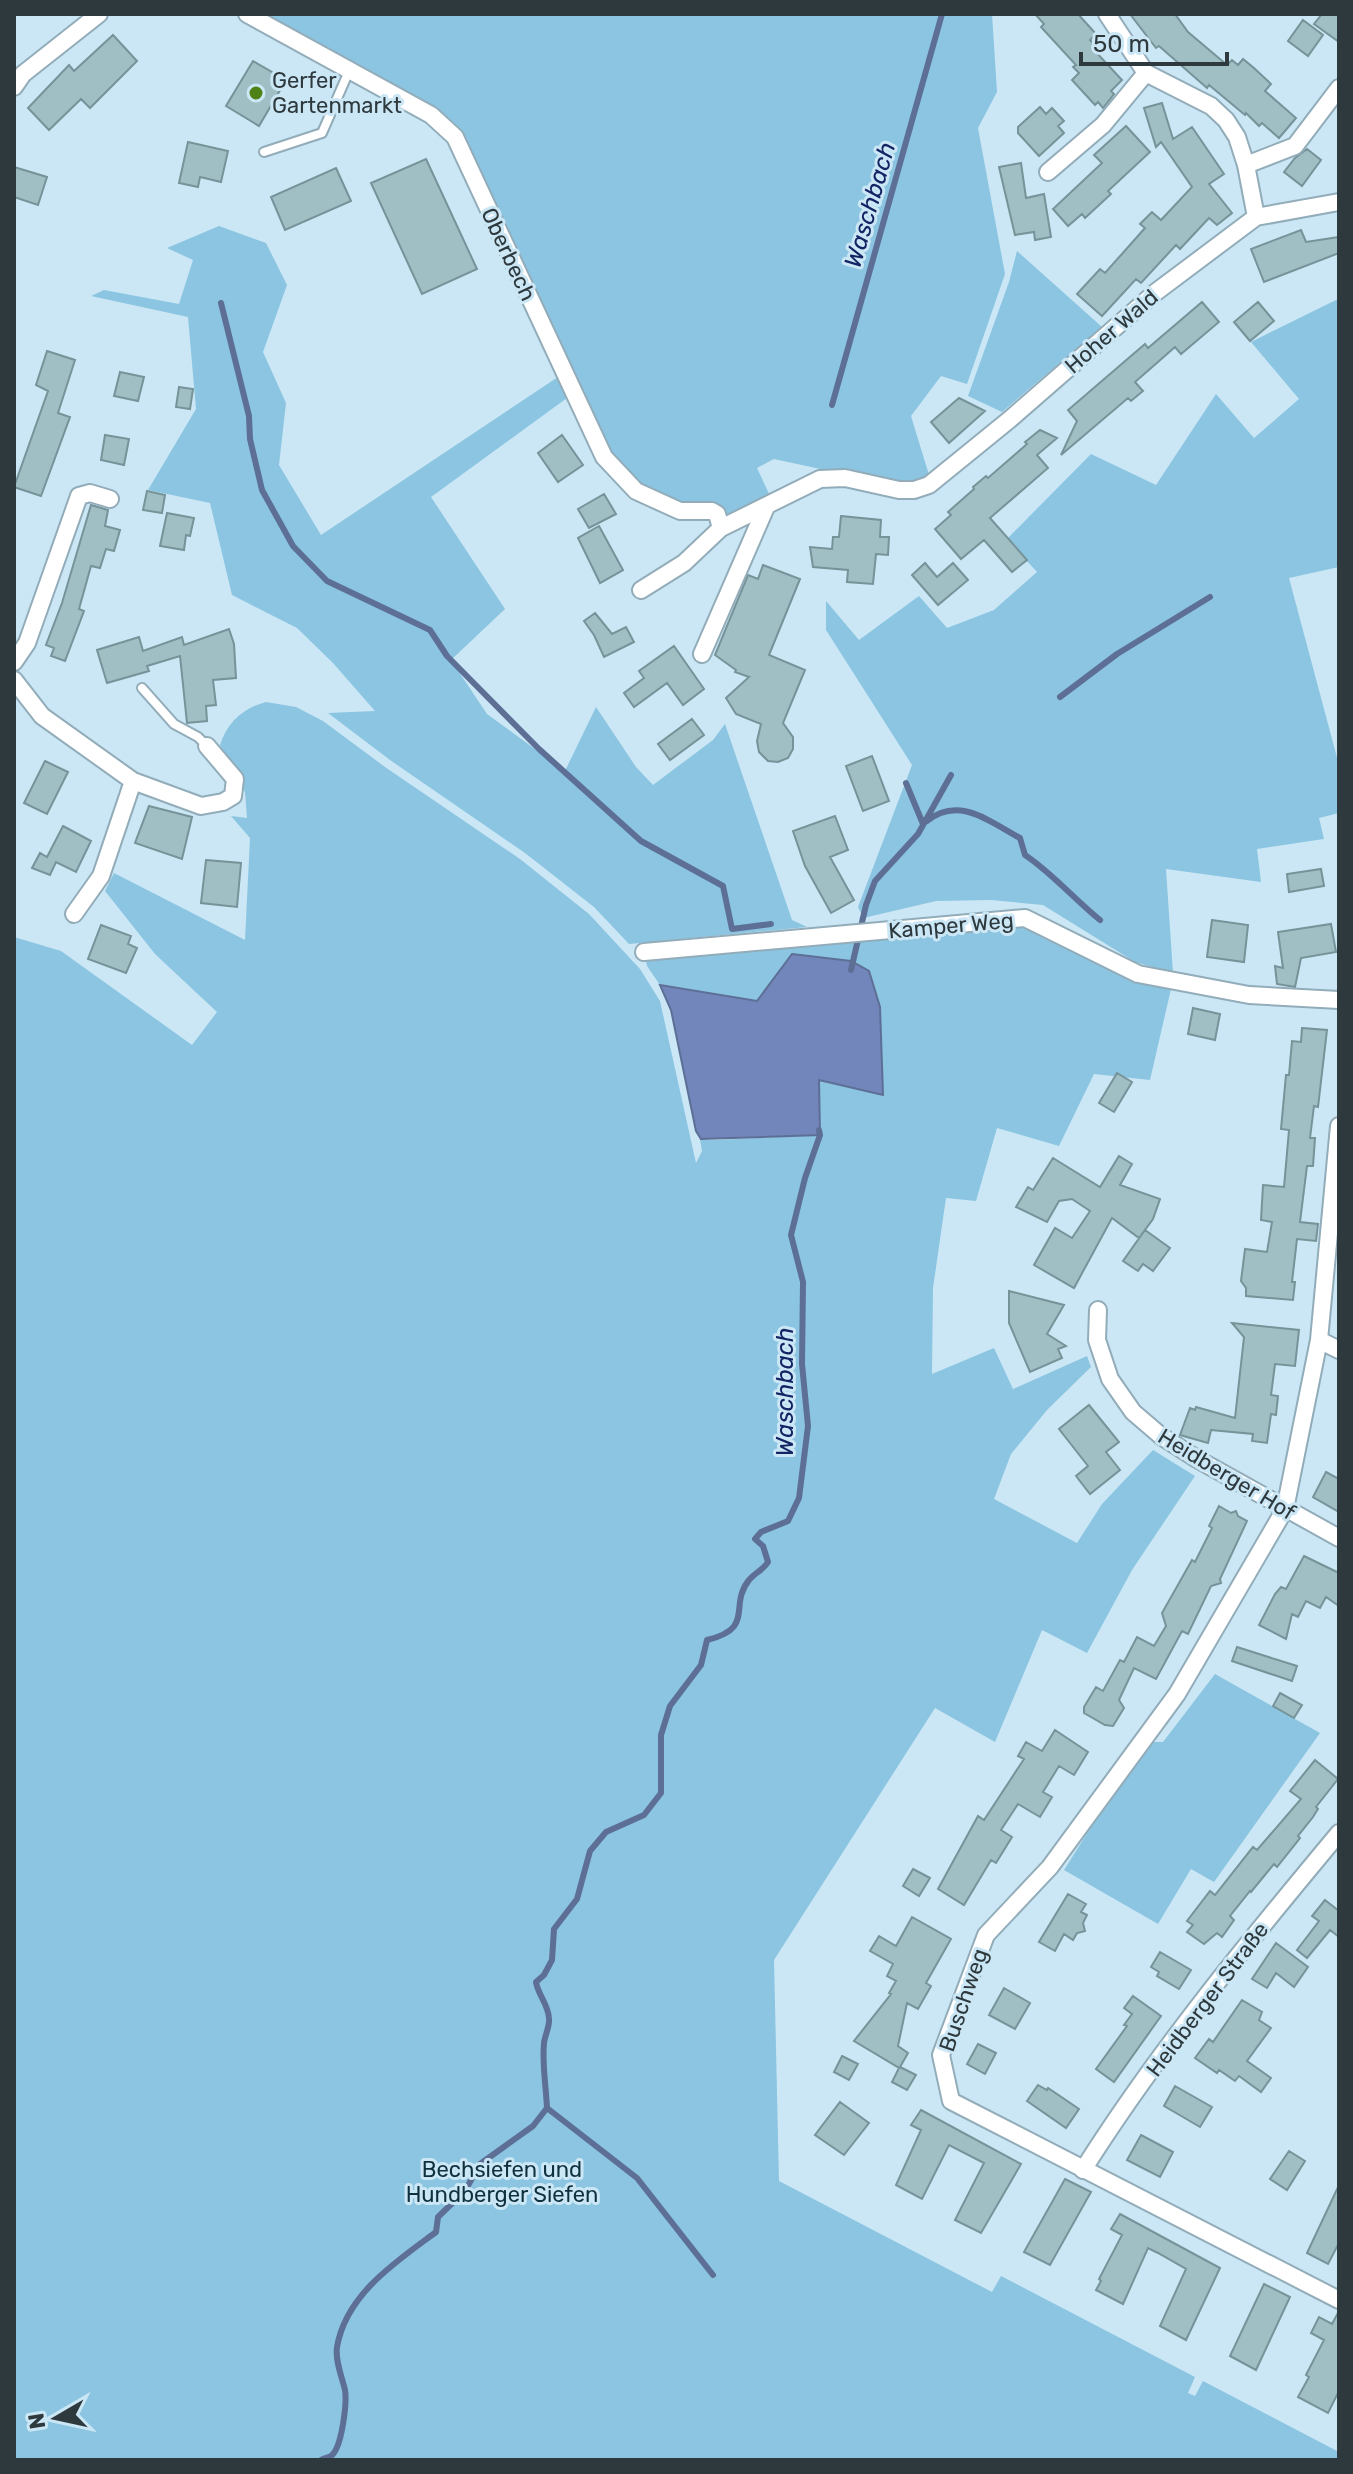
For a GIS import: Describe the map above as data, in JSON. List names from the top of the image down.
{
  "streets": {
    "street": [
      "Oberbech",
      "Hoher Wald",
      "Kamper Weg",
      "Heidberger Hof",
      "Heidberger Straße",
      "Buschweg"
    ]
  },
  "crossings": [
    ["Heidberger Hof", "Buschweg"],
    ["Heidberger Straße", "Buschweg"]
  ],
  "water": ["Waschbach"],
  "parks": ["Bechsiefen und Hundberger Siefen"],
  "places": ["Gerfer Gartenmarkt"],
  "scale_bar": "50 m",
  "north": "left"
}
